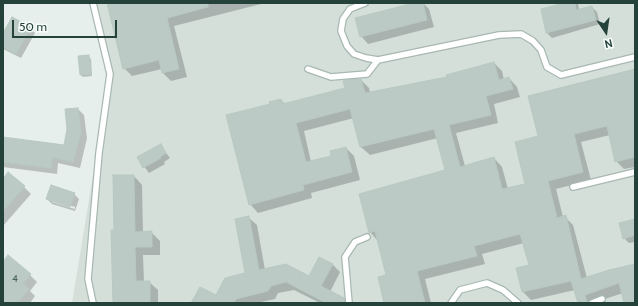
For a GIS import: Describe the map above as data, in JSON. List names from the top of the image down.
{
  "house_numbers": ["4"],
  "scale_bar": "50 m",
  "north": "bottom"
}
